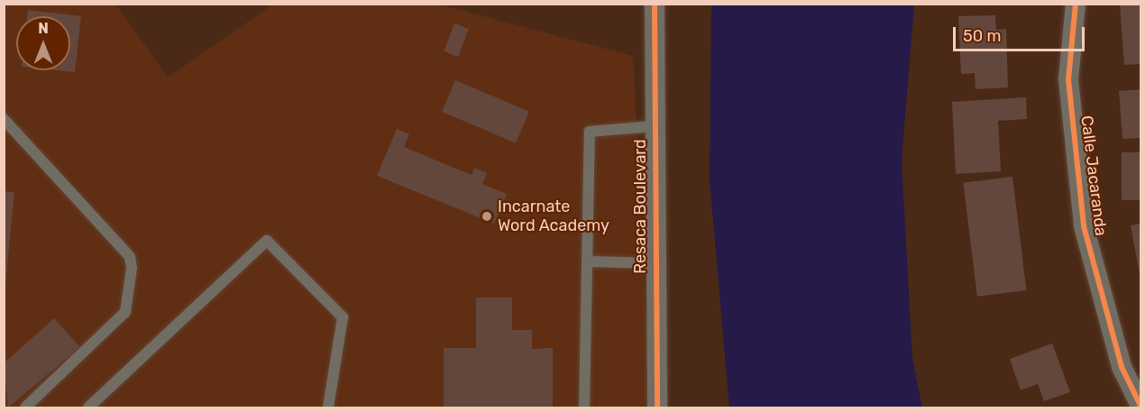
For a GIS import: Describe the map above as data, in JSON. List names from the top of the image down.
{
  "streets": {
    "street": ["Calle Jacaranda", "Resaca Boulevard"]
  },
  "places": ["Incarnate Word Academy"],
  "scale_bar": "50 m",
  "north": "top"
}
